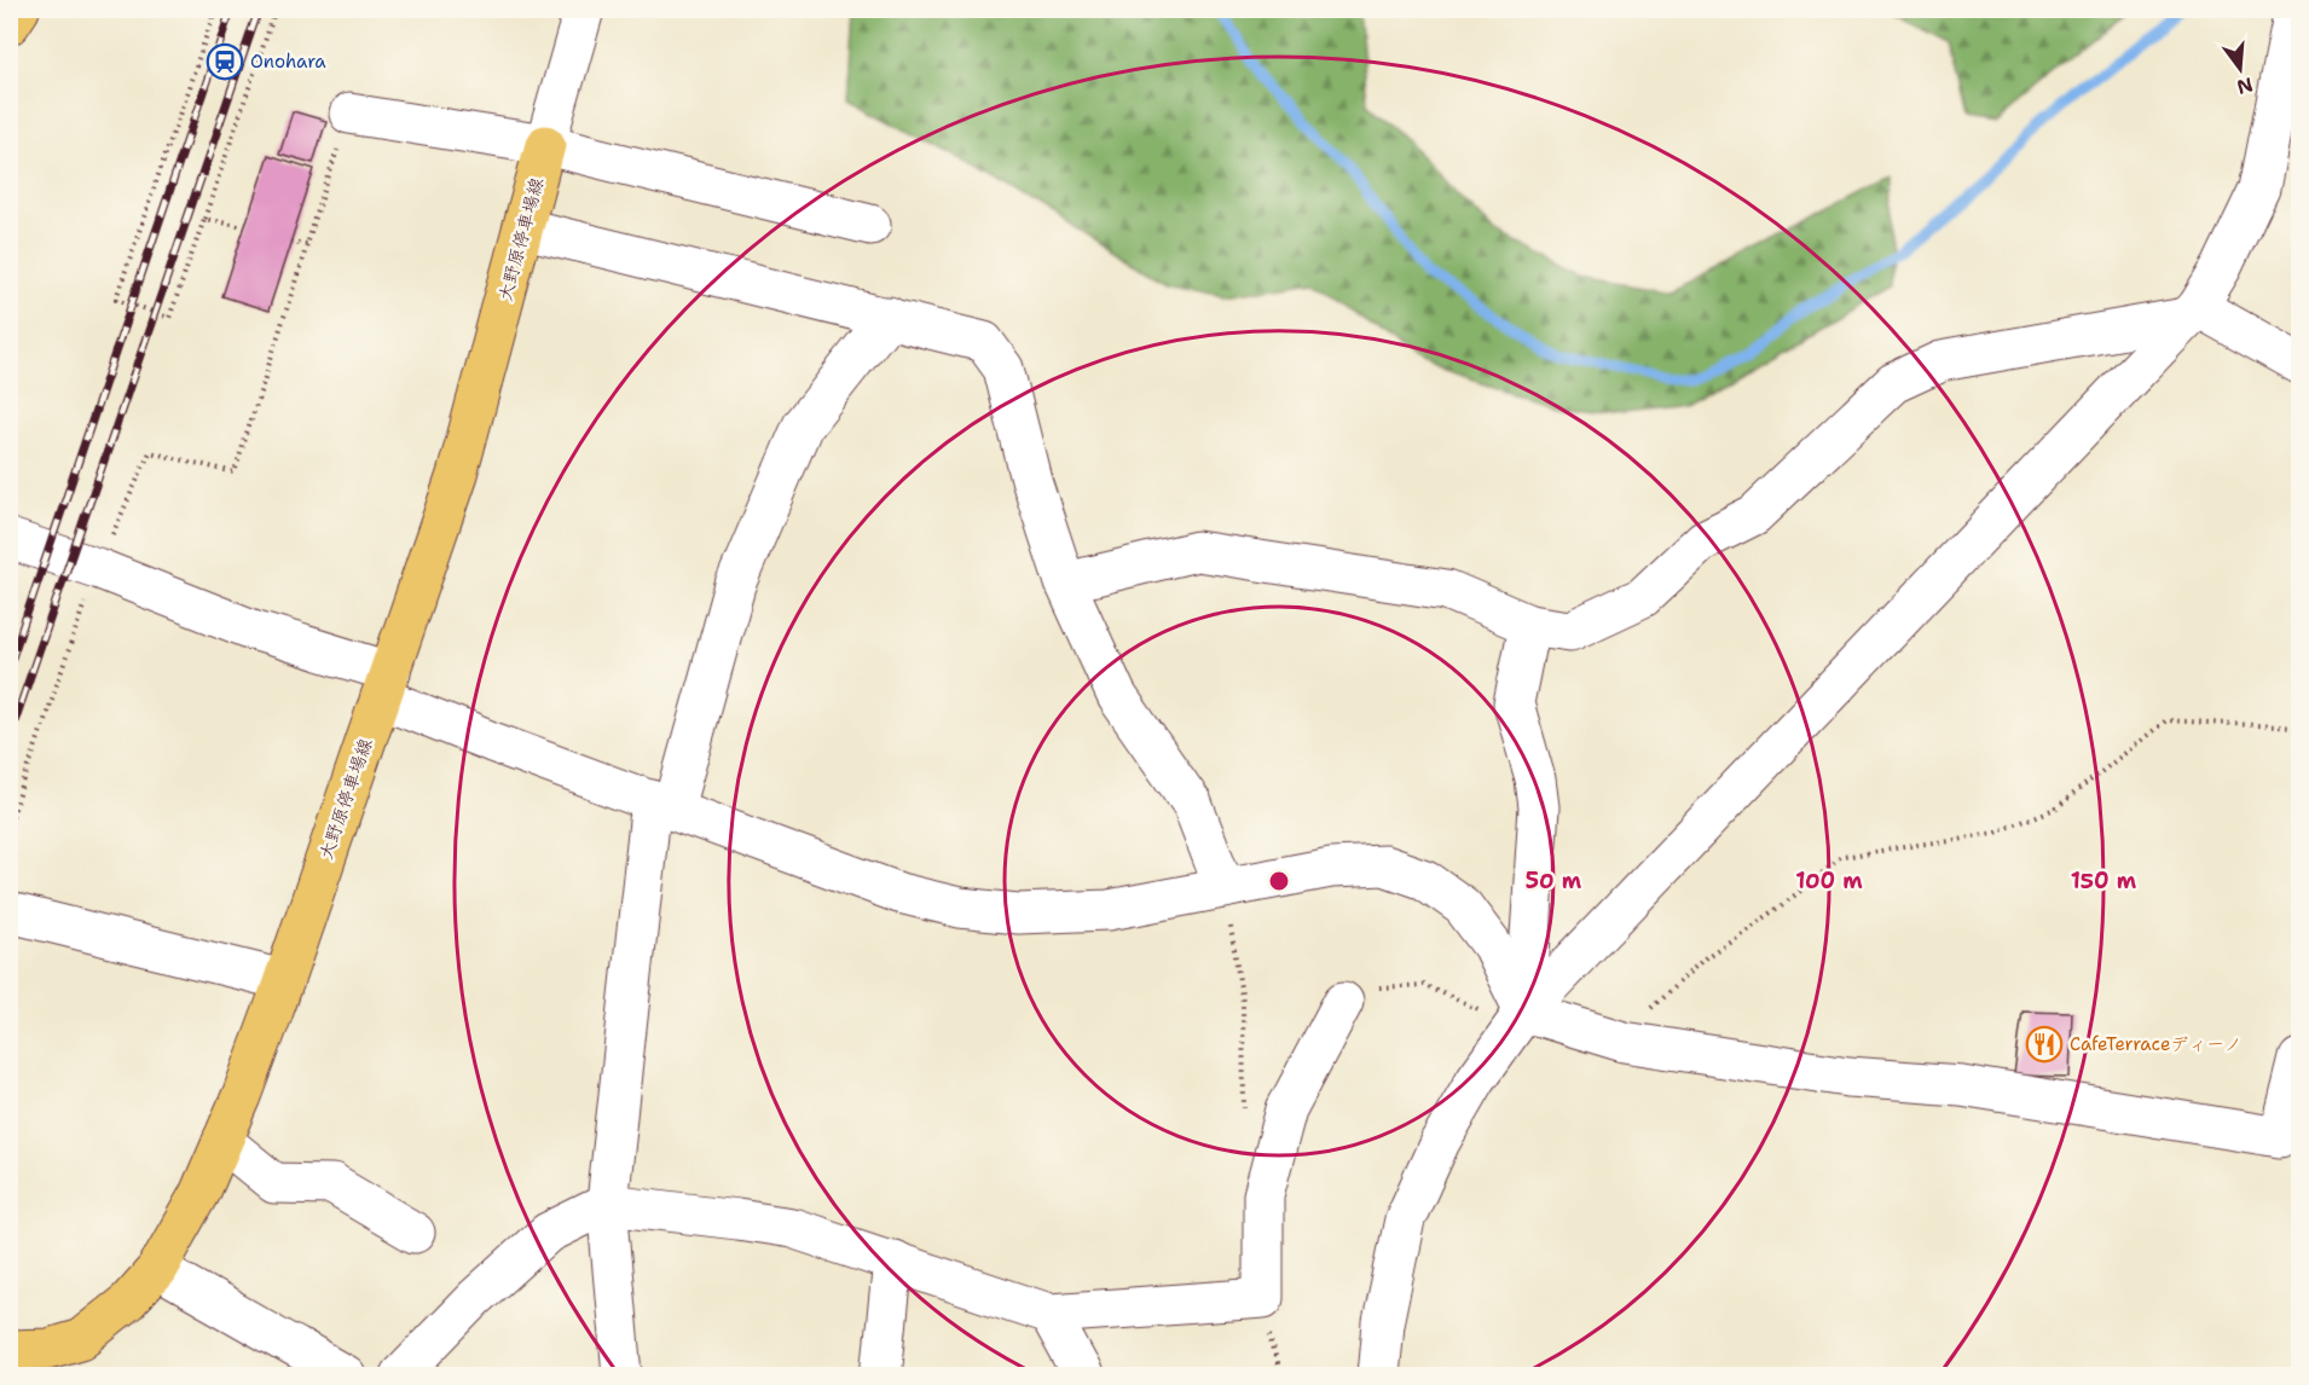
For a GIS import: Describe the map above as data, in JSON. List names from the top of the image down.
{
  "streets": {
    "main road": ["大野原停車場線"]
  },
  "places": {
    "station": ["Onohara"],
    "restaurant": ["CafeTerraceディーノ"]
  },
  "north": "bottom",
  "rings": ["50 m", "100 m", "150 m"]
}
